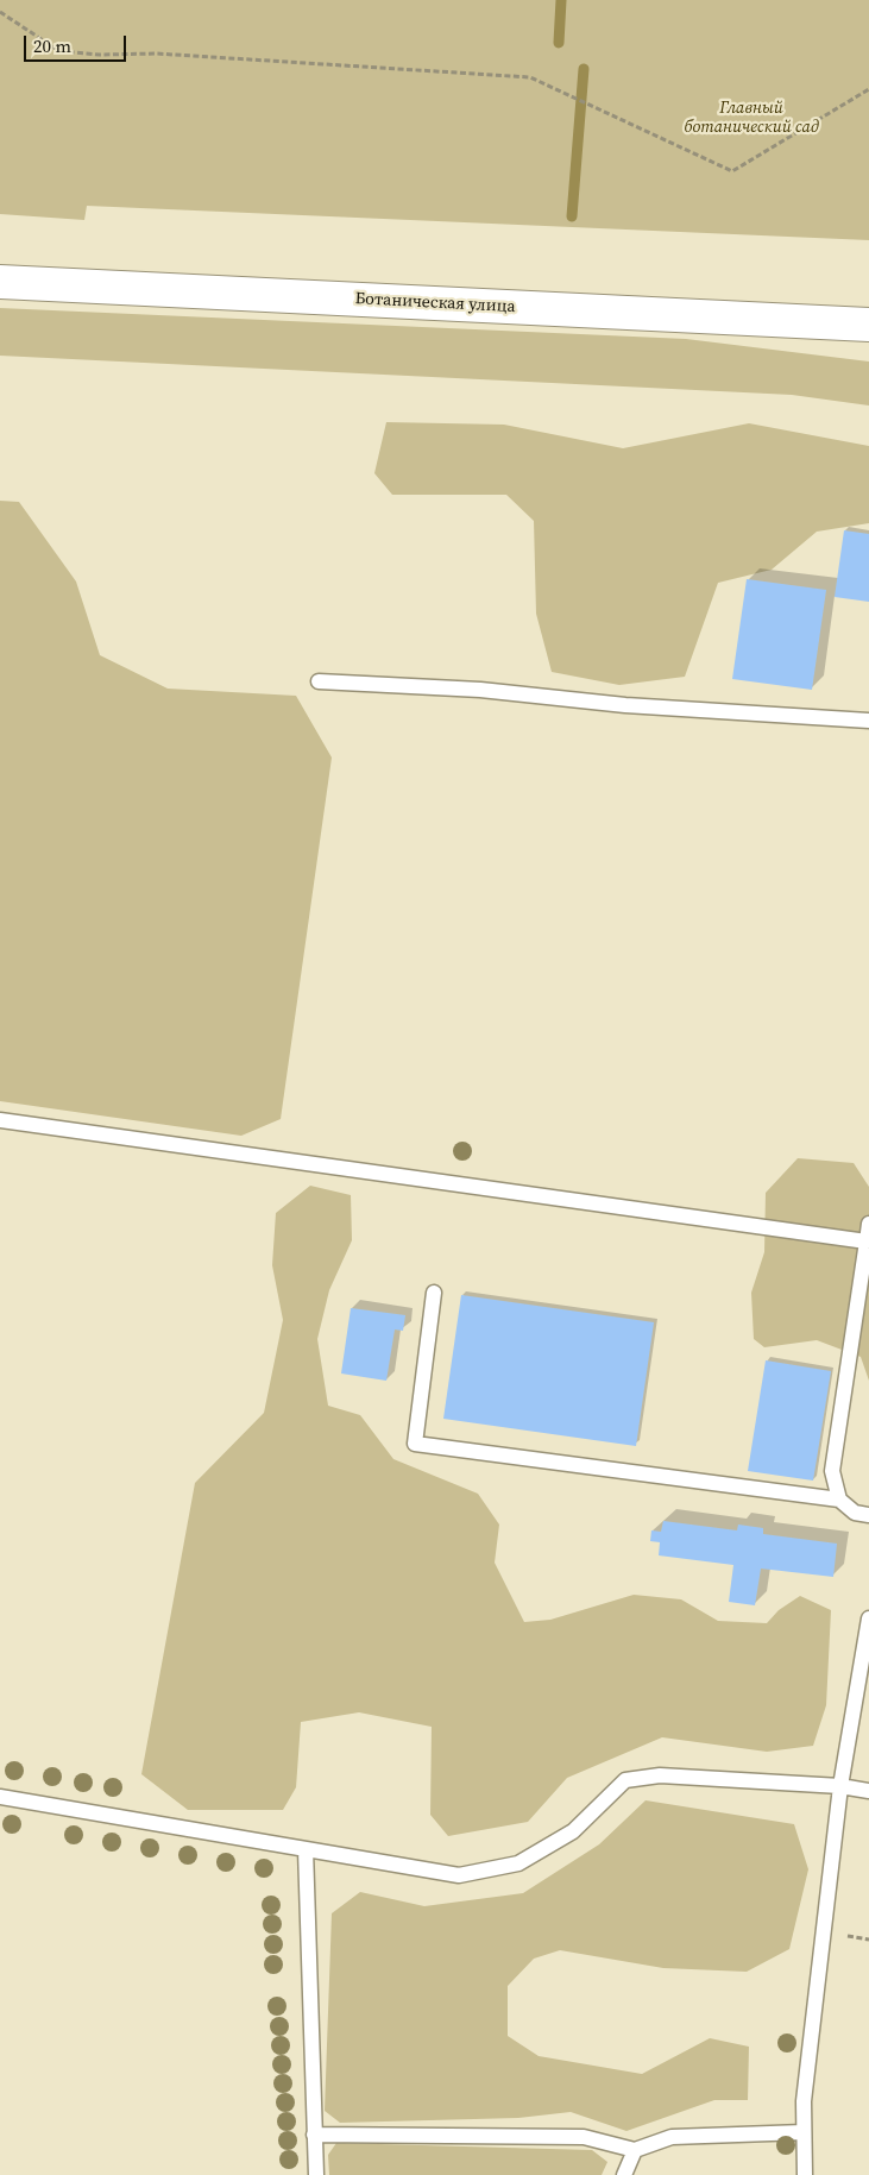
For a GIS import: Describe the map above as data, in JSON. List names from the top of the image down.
{
  "streets": {
    "main road": ["Ботаническая улица"]
  },
  "parks": ["Главный ботанический сад"],
  "scale_bar": "20 m"
}
